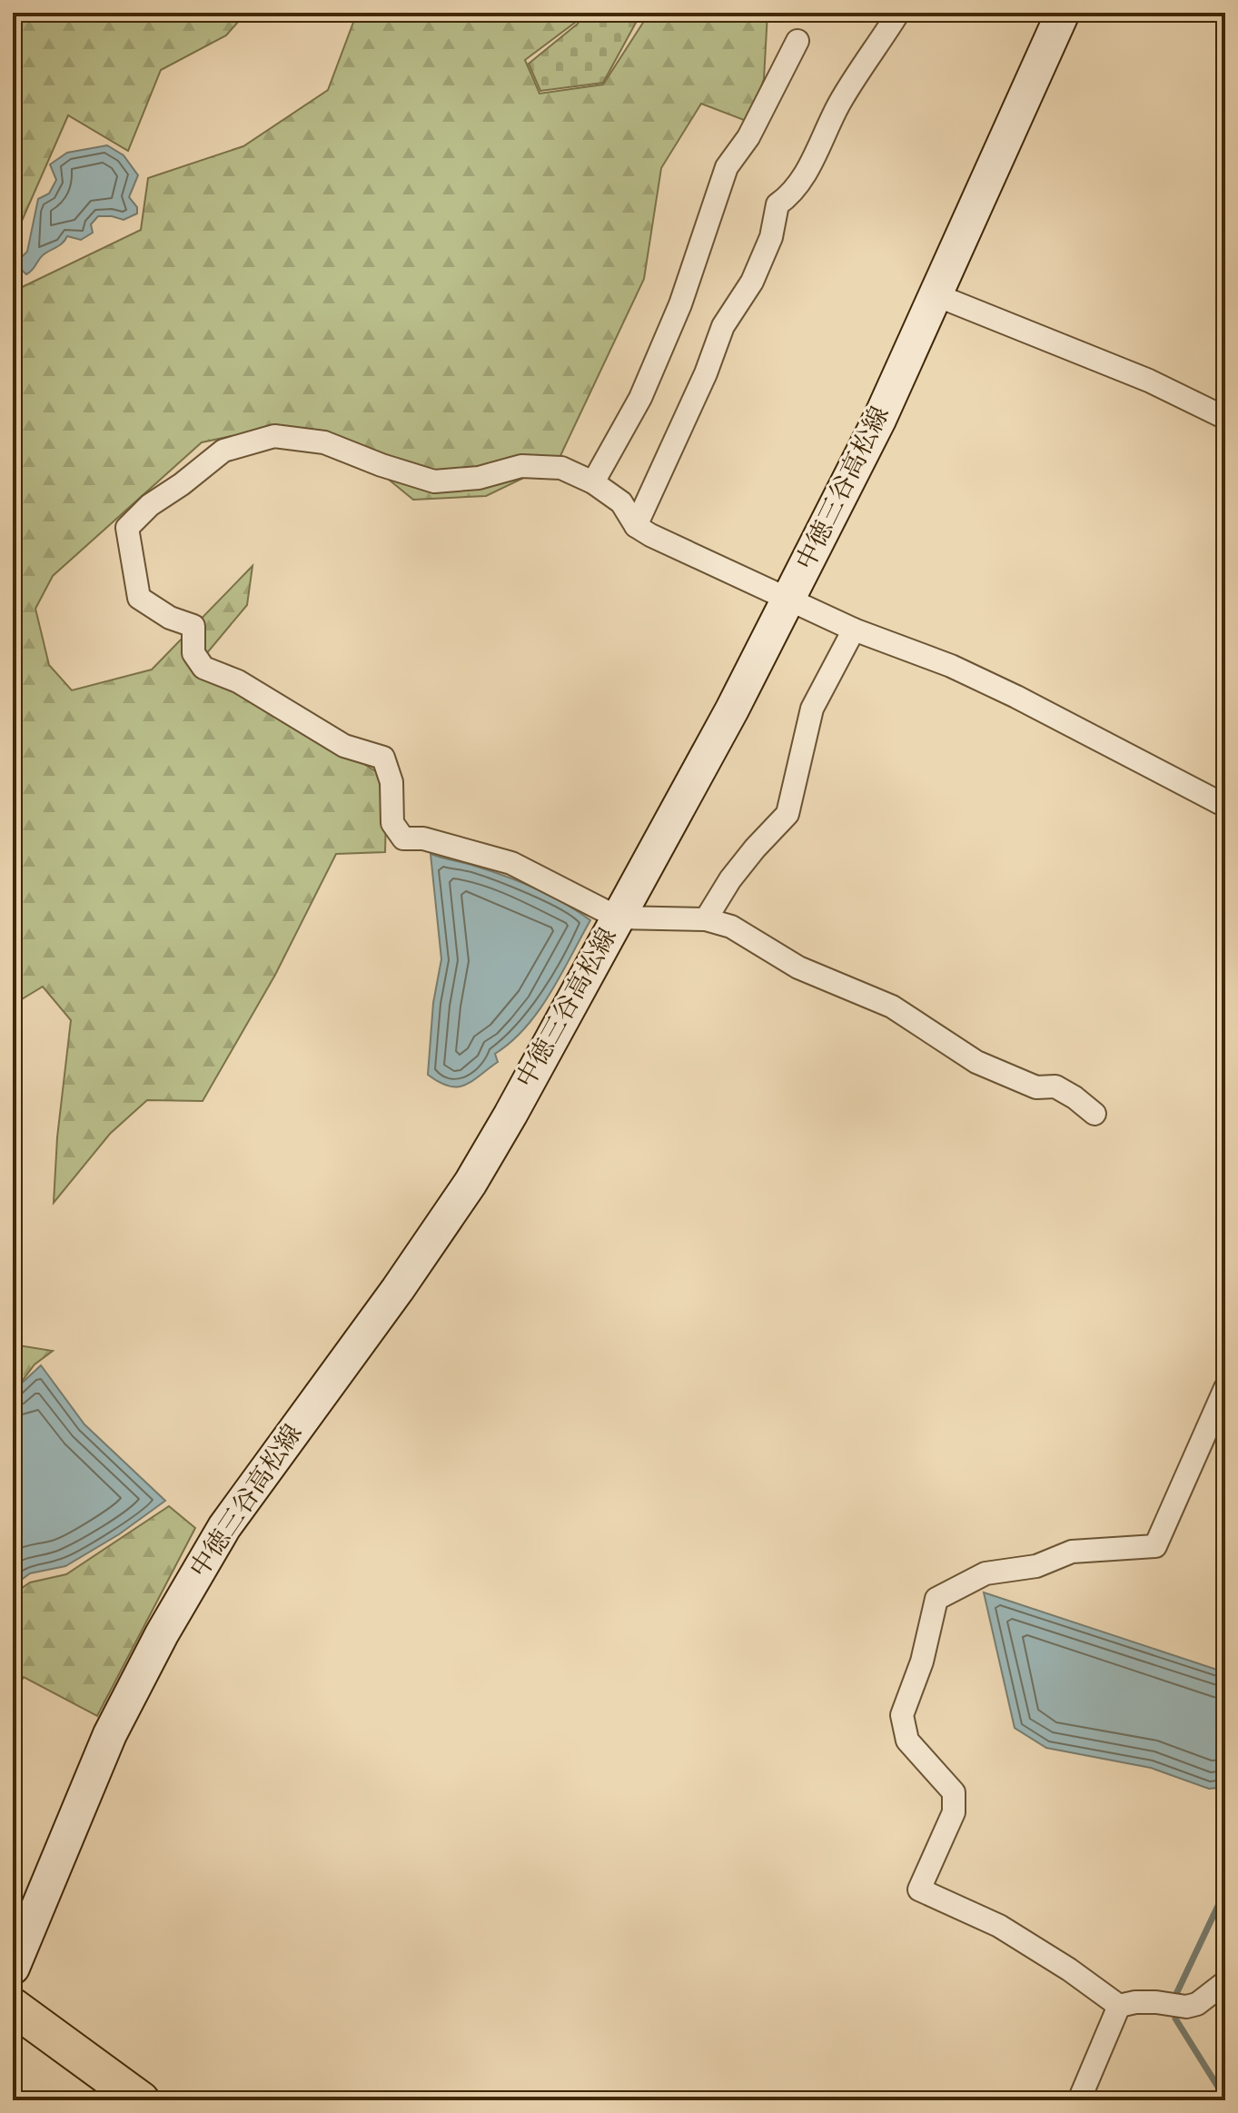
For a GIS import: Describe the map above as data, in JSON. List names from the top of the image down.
{
  "streets": {
    "main road": ["中徳三谷高松線"]
  }
}
